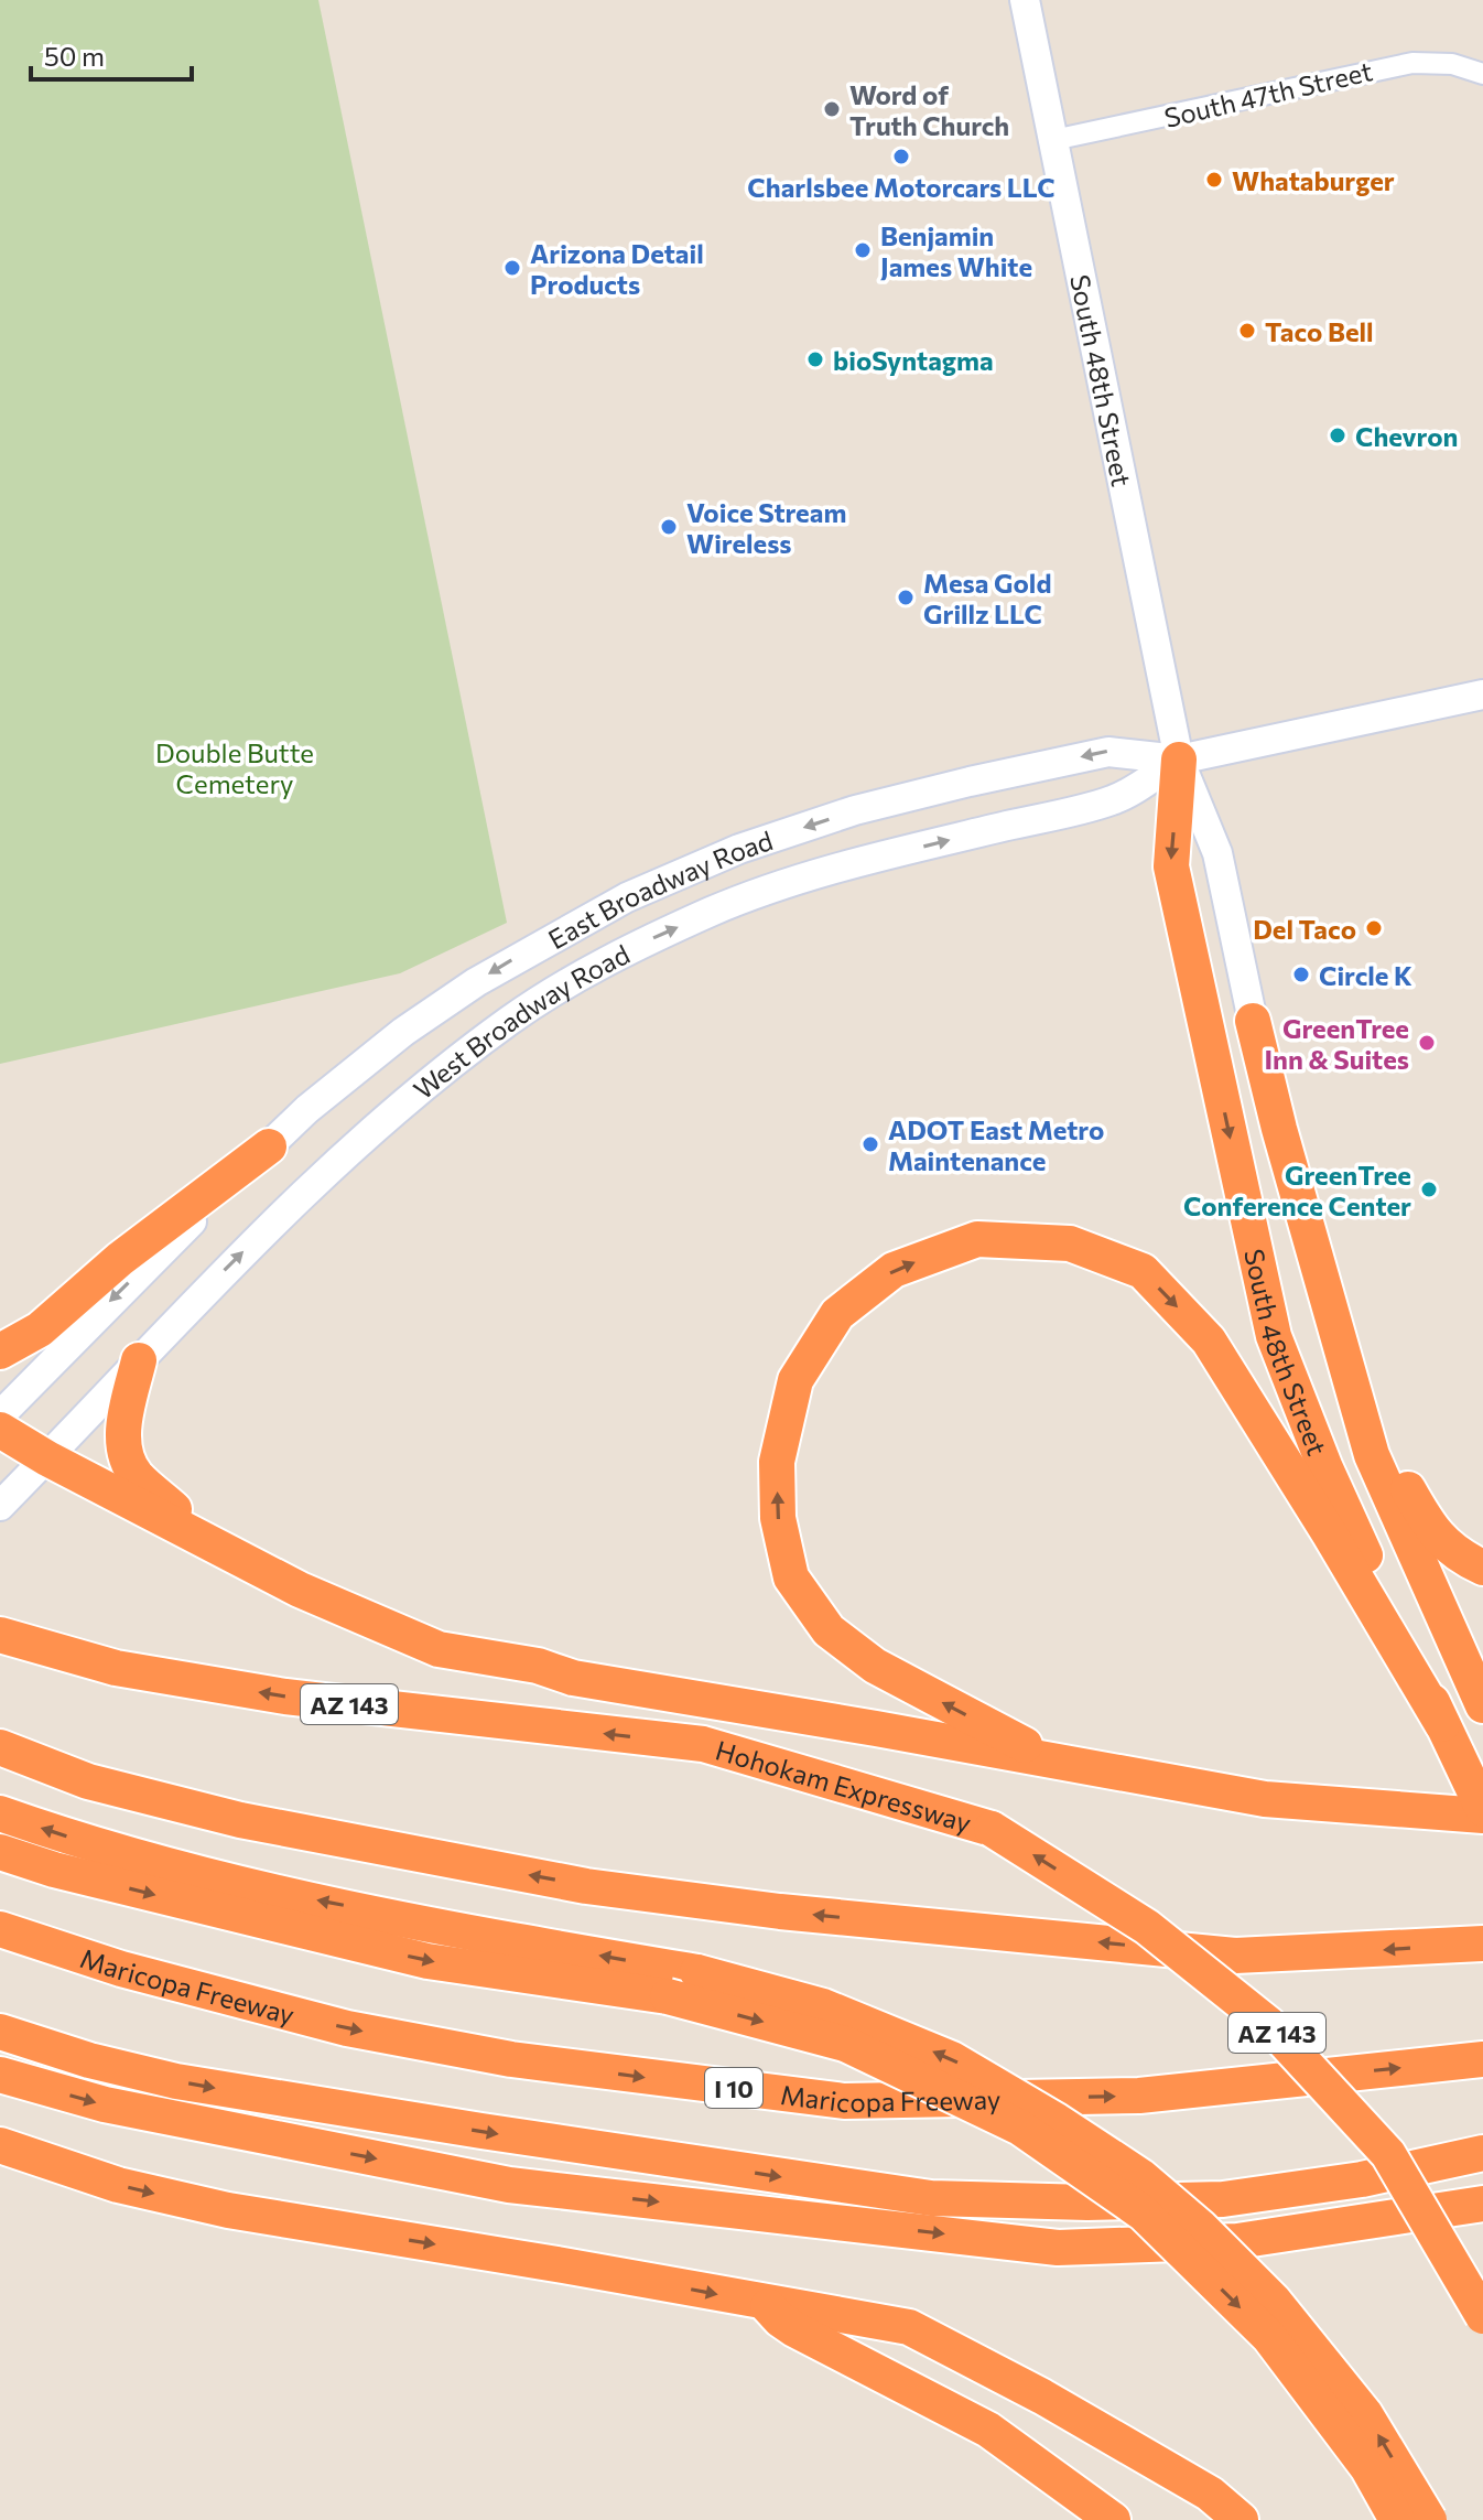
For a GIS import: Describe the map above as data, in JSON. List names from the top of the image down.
{
  "streets": {
    "highway": [
      "South 48th Street",
      "AZ 143",
      "Hohokam Expressway",
      "Maricopa Freeway",
      "I 10"
    ],
    "main road": ["East Broadway Road", "West Broadway Road"],
    "street": ["South 47th Street"]
  },
  "crossings": [
    ["South 47th Street", "South 48th Street"],
    ["South 48th Street", "East Broadway Road"],
    ["South 48th Street", "West Broadway Road"],
    ["East Broadway Road", "West Broadway Road"]
  ],
  "one_way": ["East Broadway Road", "West Broadway Road"],
  "parks": ["Double Butte Cemetery"],
  "places": [
    "Word of Truth Church",
    "Charlsbee Motorcars LLC",
    "Whataburger",
    "Benjamin James White",
    "Arizona Detail Products",
    "Taco Bell",
    "bioSyntagma",
    "Chevron",
    "Voice Stream Wireless",
    "Mesa Gold Grillz LLC",
    "Del Taco",
    "Circle K",
    "GreenTree Inn & Suites",
    "ADOT East Metro Maintenance",
    "GreenTree Conference Center"
  ],
  "scale_bar": "50 m"
}
